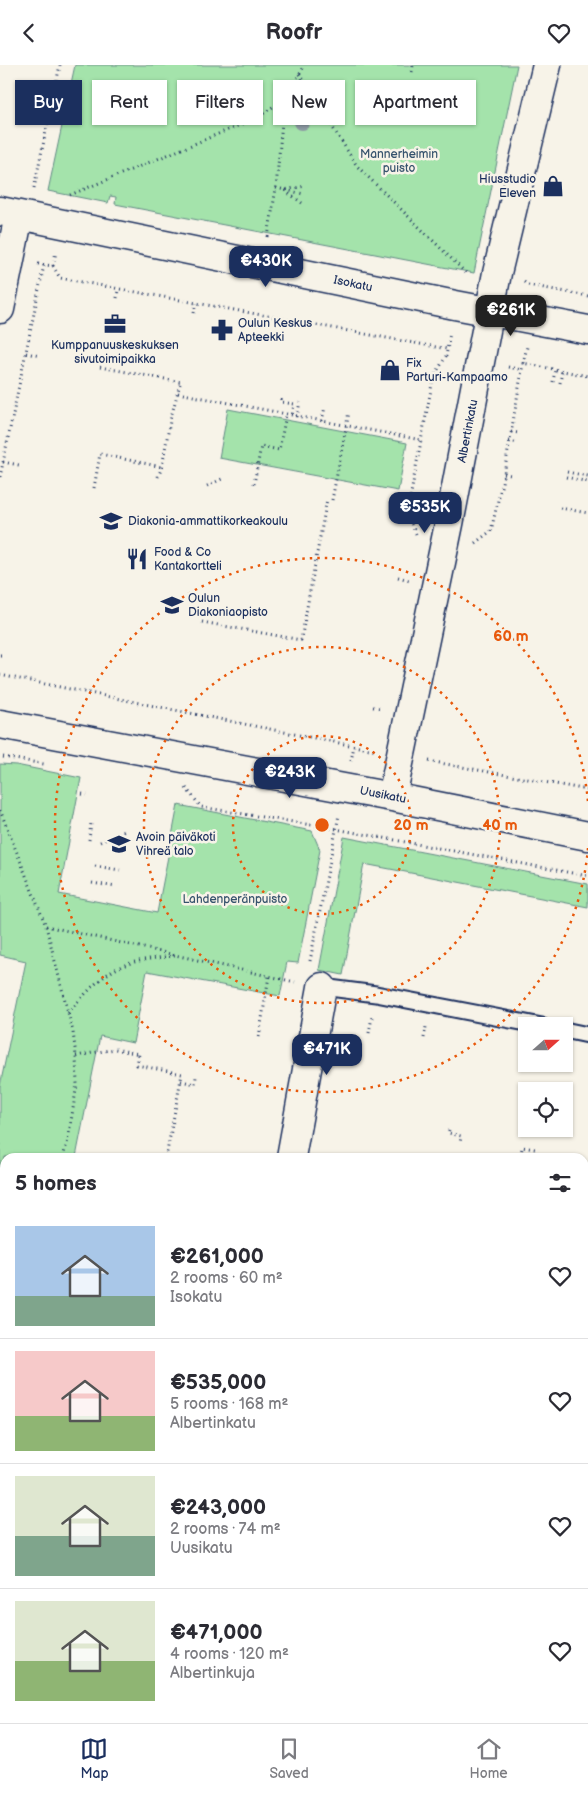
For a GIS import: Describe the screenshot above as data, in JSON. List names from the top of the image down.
{
  "streets": {
    "main road": ["Isokatu", "Albertinkatu", "Uusikatu"]
  },
  "crossings": [
    ["Isokatu", "Albertinkatu"],
    ["Albertinkatu", "Uusikatu"]
  ],
  "parks": ["Mannerheimin puisto", "Lahdenperänpuisto"],
  "places": {
    "shop": ["Hiusstudio Eleven", "Fix Parturi-Kampaamo"],
    "office": ["Kumppanuuskeskuksen sivutoimipaikka"],
    "pharmacy": ["Oulun Keskus Apteekki"],
    "school or university": ["Diakonia-ammattikorkeakoulu", "Oulun Diakoniaopisto", "Avoin päiväkoti Vihreä talo"],
    "restaurant": ["Food & Co Kantakortteli"]
  },
  "north": "right",
  "page": {
    "header": "Roofr",
    "chip": [
      "Buy",
      "Rent",
      "Filters",
      "New",
      "Apartment"
    ],
    "price": [
      "€430K",
      "€261K",
      "€535K",
      "€243K",
      "€471K"
    ],
    "heading": "5 homes",
    "list": [
      {
        "name": "€261,000",
        "note": "2 rooms · 60 m² · Isokatu"
      },
      {
        "name": "€535,000",
        "note": "5 rooms · 168 m² · Albertinkatu"
      },
      {
        "name": "€243,000",
        "note": "2 rooms · 74 m² · Uusikatu"
      },
      {
        "name": "€471,000",
        "note": "4 rooms · 120 m² · Albertinkuja"
      }
    ],
    "tabs": ["Map", "Saved", "Home"]
  },
  "rings": ["60 m", "20 m", "40 m"]
}
